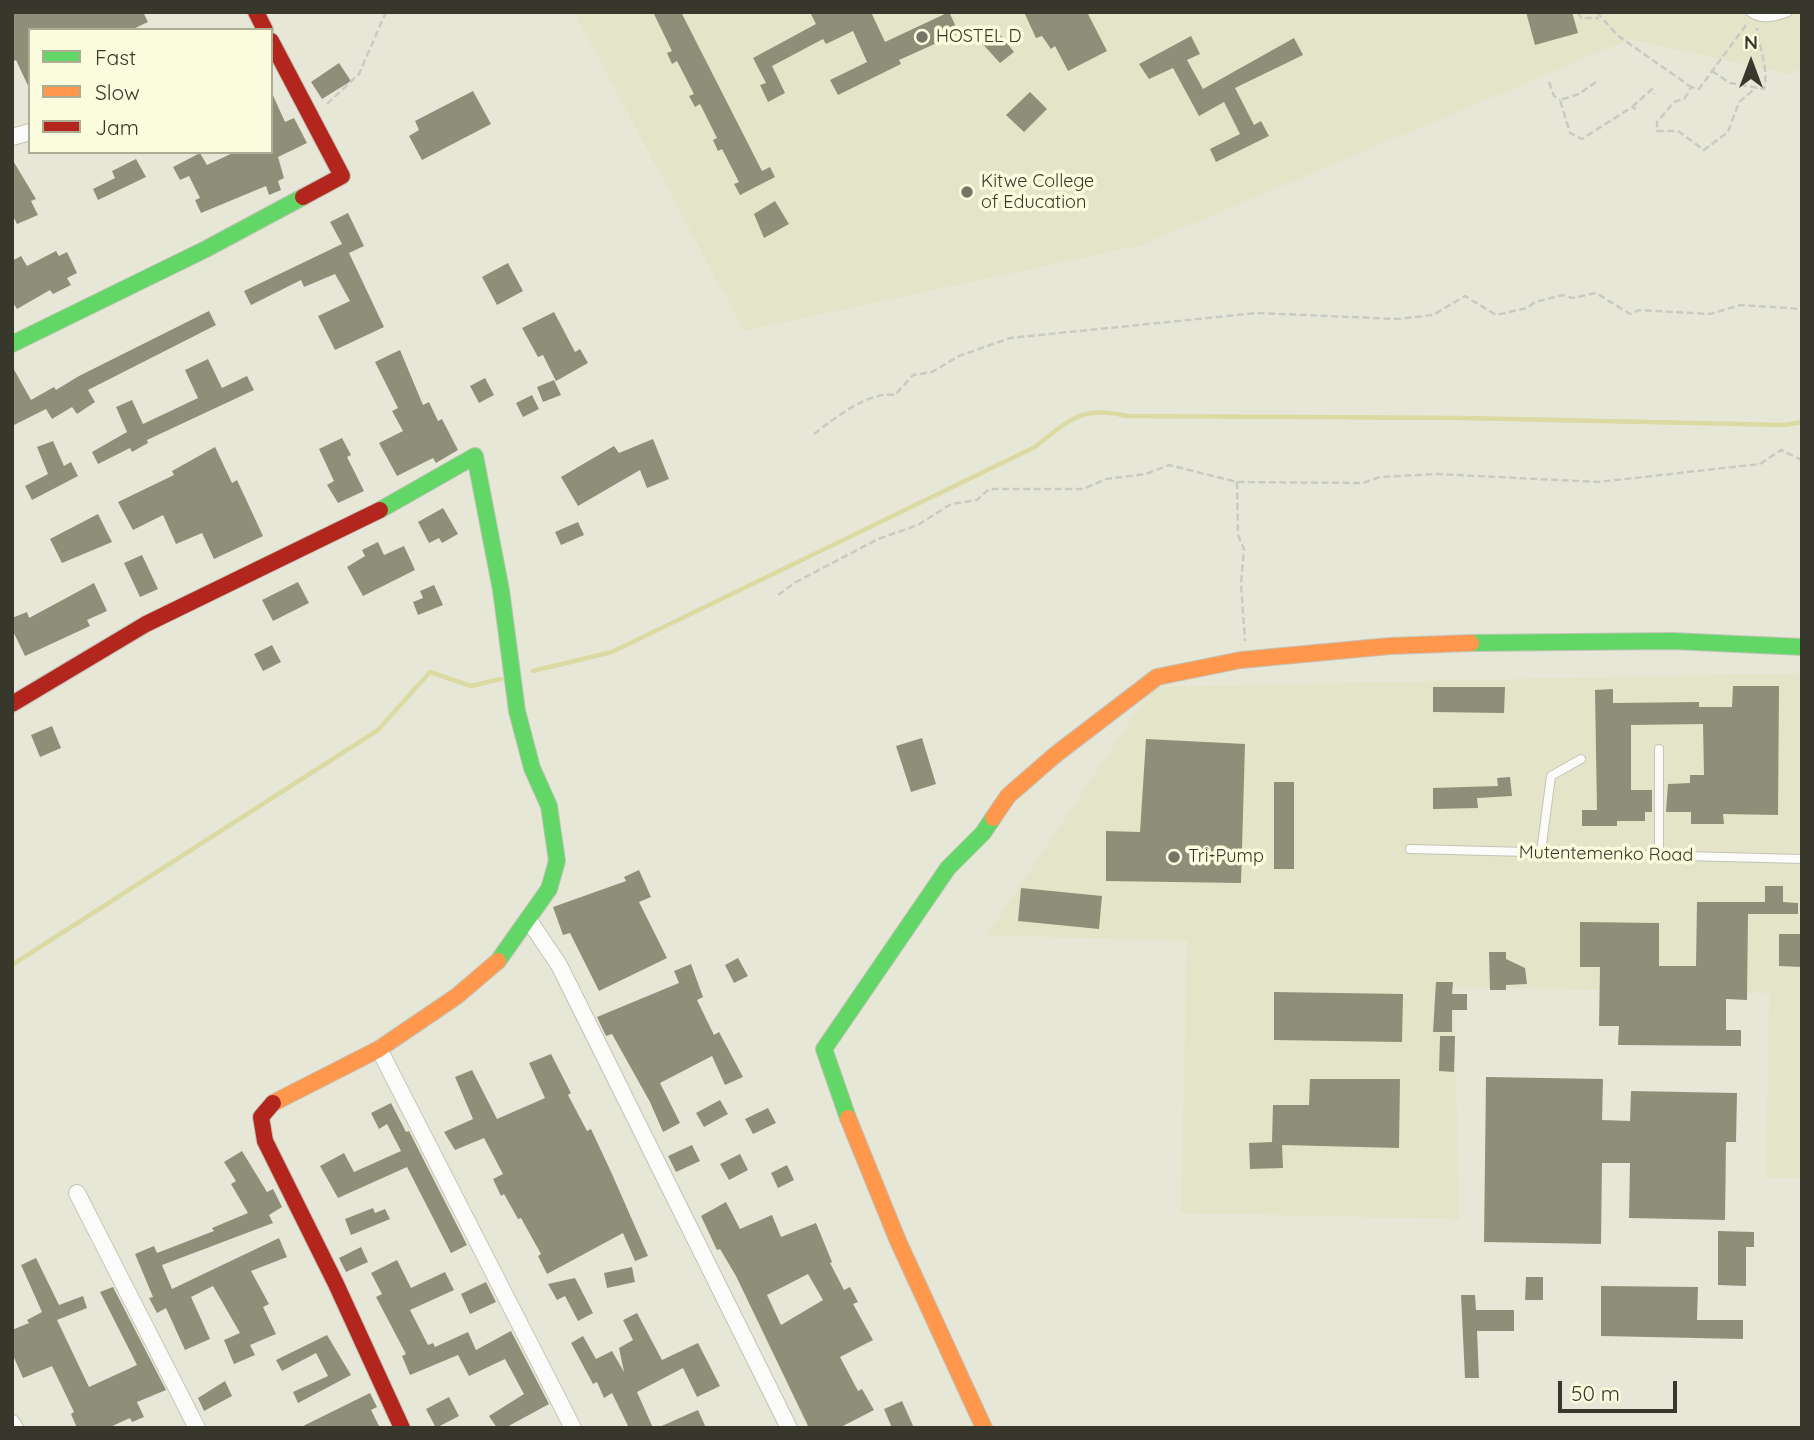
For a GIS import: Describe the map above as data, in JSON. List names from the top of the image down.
{
  "streets": {
    "lane": ["Mutentemenko Road"]
  },
  "places": ["HOSTEL D", "Kitwe College of Education", "Tri-Pump"],
  "legend": ["Fast", "Slow", "Jam"],
  "scale_bar": "50 m",
  "north": "top"
}
